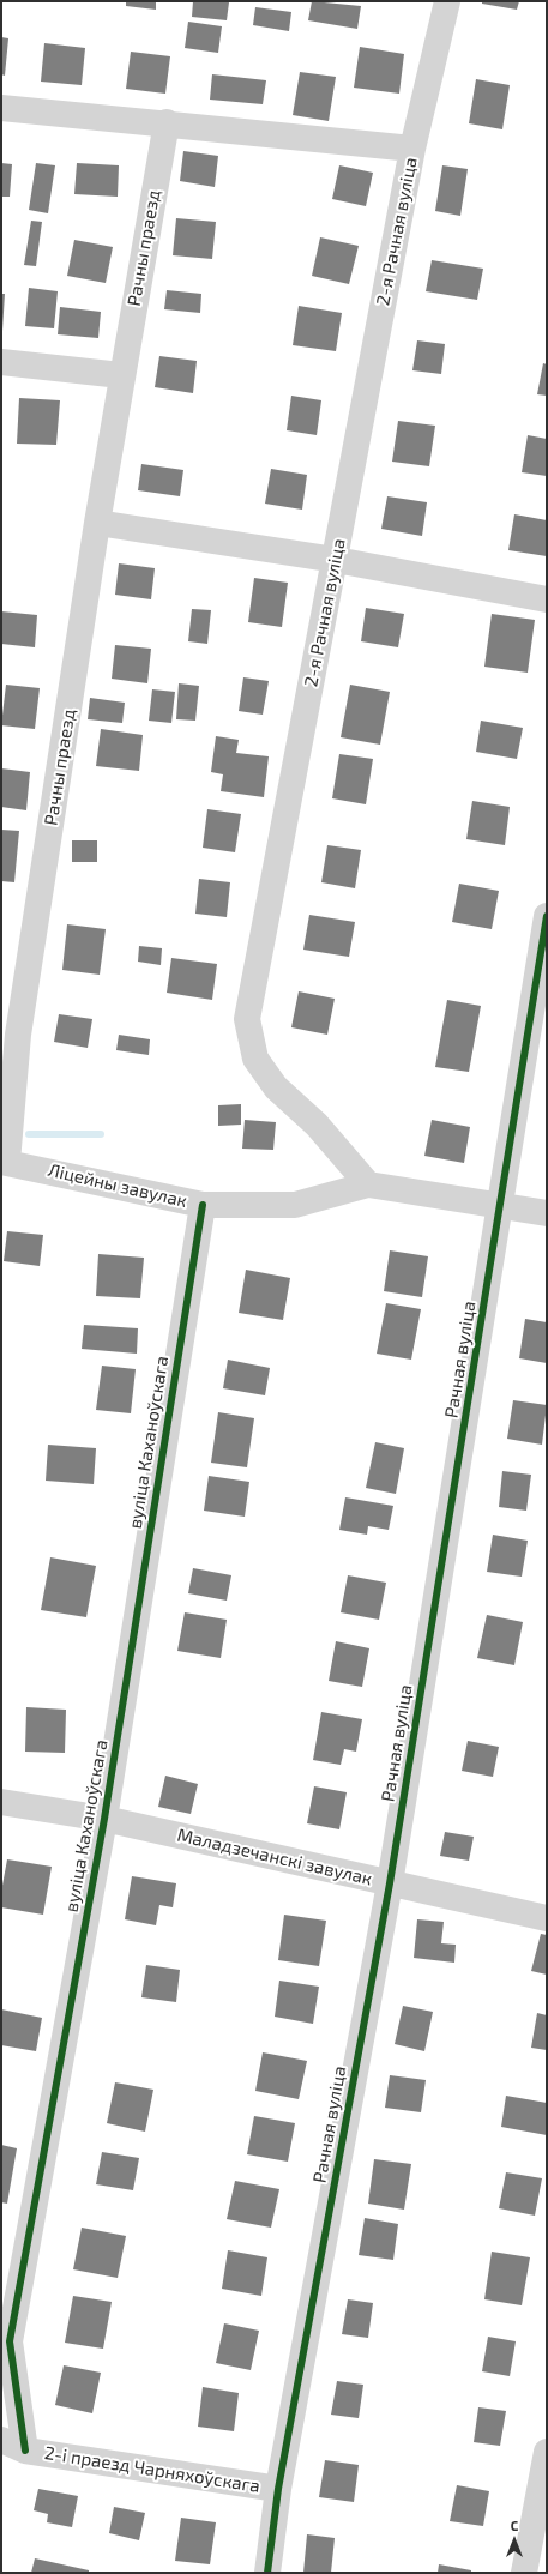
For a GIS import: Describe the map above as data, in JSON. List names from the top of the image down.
{
  "streets": {
    "street": [
      "2-я Рачная вуліца",
      "Рачны праезд",
      "Ліцейны завулак",
      "Рачная вуліца",
      "вуліца Каханоўскага",
      "Маладзечанскі завулак",
      "2-і праезд Чарняхоўскага"
    ]
  },
  "crossings": [
    ["2-я Рачная вуліца", "Ліцейны завулак"],
    ["Рачны праезд", "Ліцейны завулак"],
    ["Ліцейны завулак", "Рачная вуліца"],
    ["Ліцейны завулак", "вуліца Каханоўскага"],
    ["Рачная вуліца", "Маладзечанскі завулак"],
    ["Рачная вуліца", "2-і праезд Чарняхоўскага"],
    ["вуліца Каханоўскага", "Маладзечанскі завулак"],
    ["вуліца Каханоўскага", "2-і праезд Чарняхоўскага"]
  ],
  "north": "top"
}
